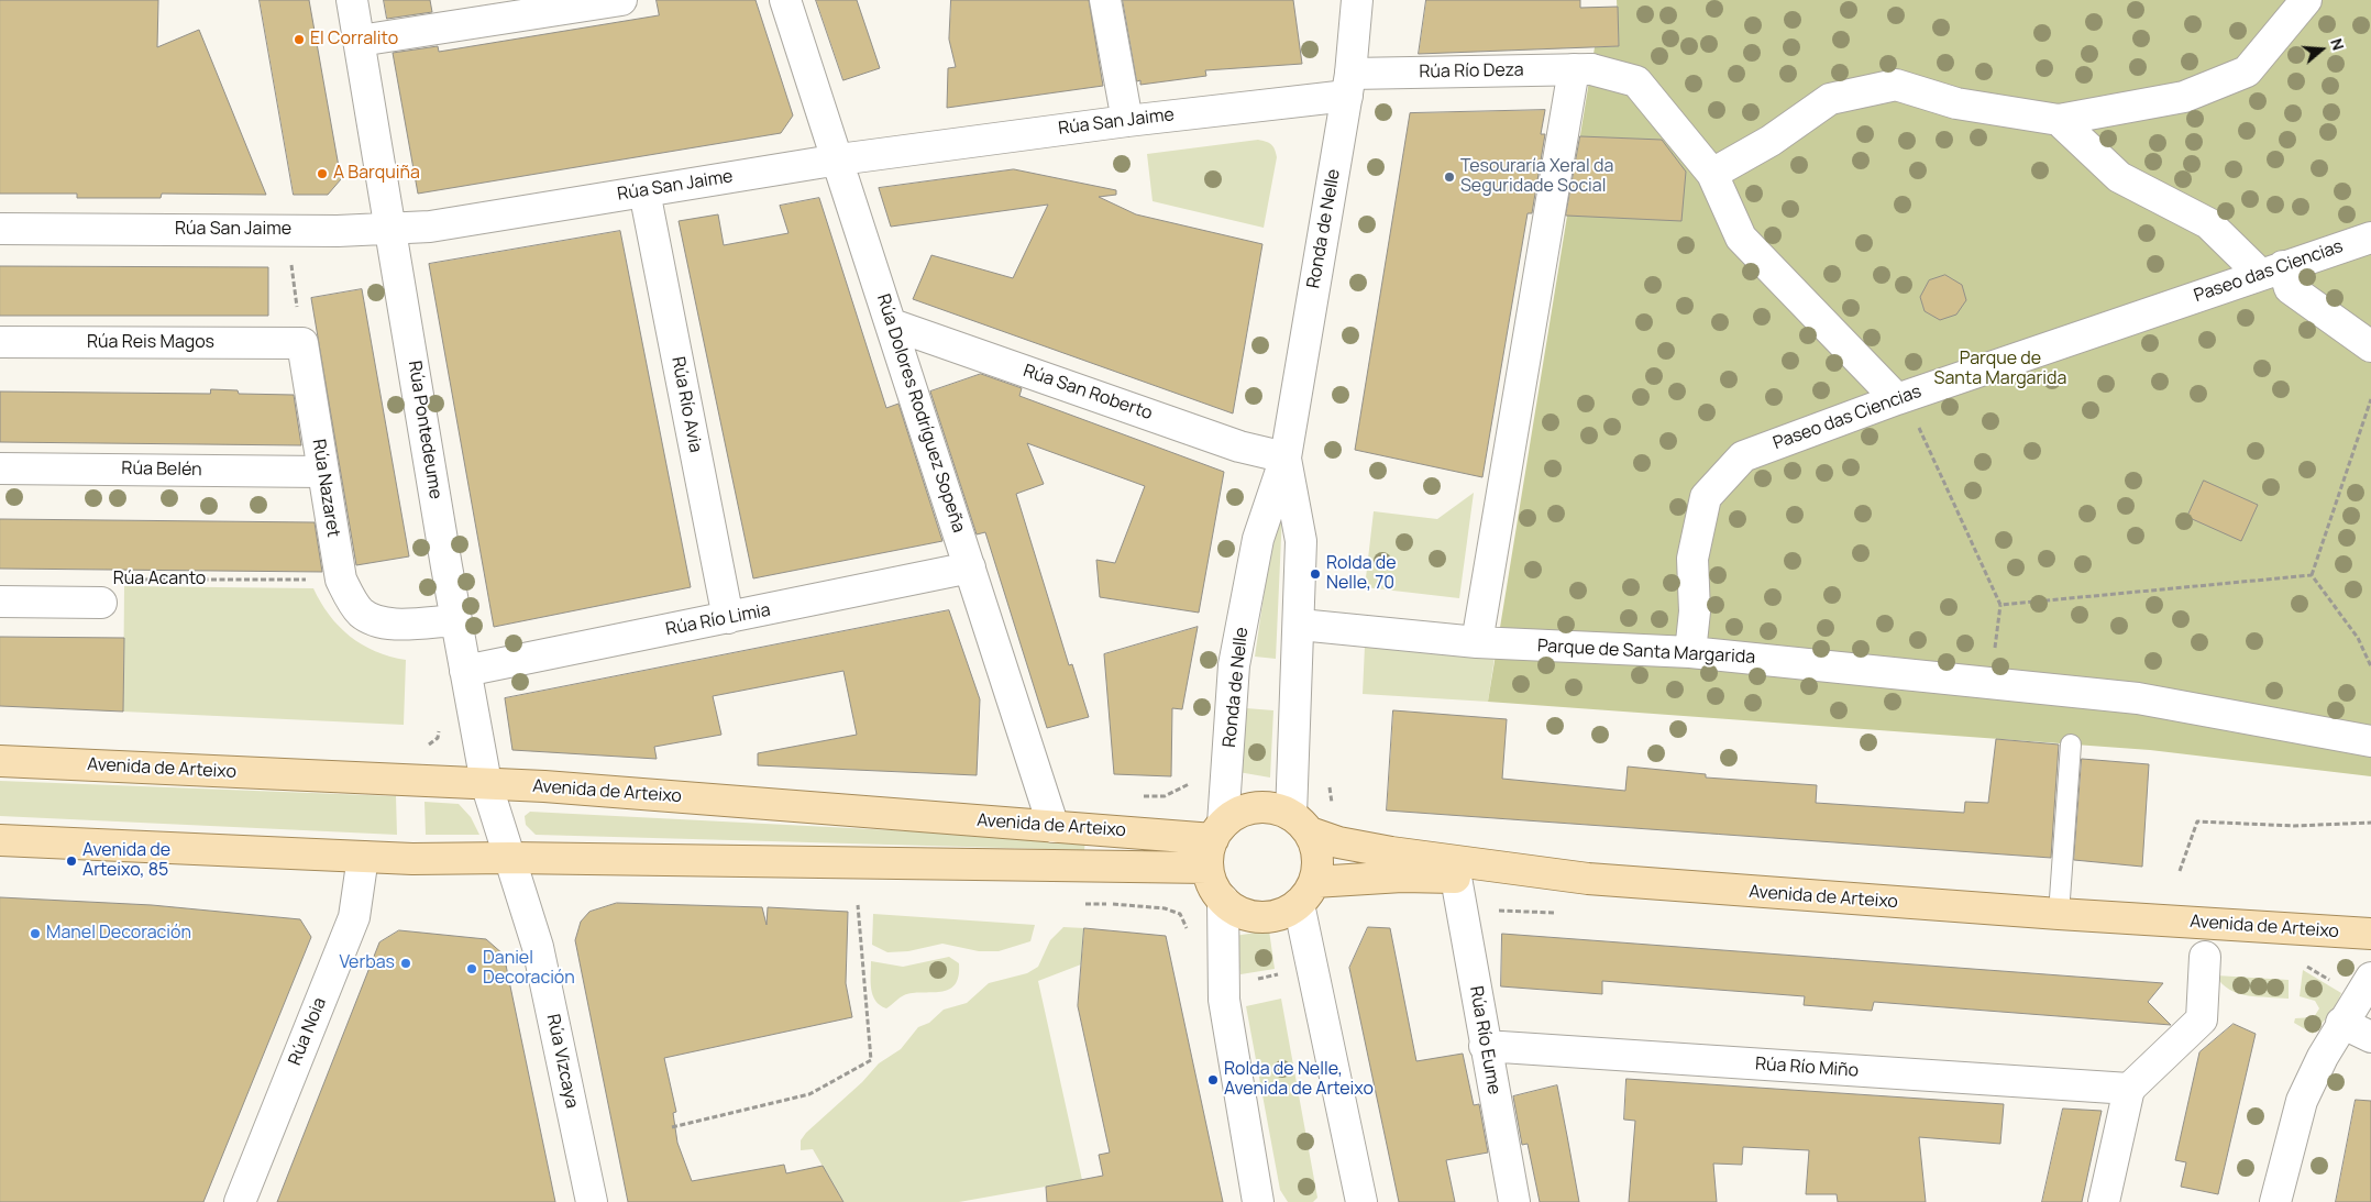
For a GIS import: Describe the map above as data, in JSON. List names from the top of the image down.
{
  "streets": {
    "main road": ["Avenida de Arteixo"],
    "street": [
      "Rúa Río Deza",
      "Rúa San Jaime",
      "Ronda de Nelle",
      "Paseo das Ciencias",
      "Rúa Reis Magos",
      "Rúa San Roberto",
      "Rúa Río Avia",
      "Rúa Dolores Rodríguez Sopeña",
      "Rúa Pontedeume",
      "Rúa Belén",
      "Rúa Nazaret",
      "Rúa Acanto",
      "Rúa Río Limia",
      "Parque de Santa Margarida",
      "Rúa Noia",
      "Rúa Río Eume",
      "Rúa Vizcaya",
      "Rúa Río Miño"
    ]
  },
  "crossings": [
    ["Rúa Río Deza", "Rúa San Jaime"],
    ["Rúa Río Deza", "Ronda de Nelle"],
    ["Rúa San Jaime", "Ronda de Nelle"],
    ["Rúa San Jaime", "Rúa Río Avia"],
    ["Rúa San Jaime", "Rúa Dolores Rodríguez Sopeña"],
    ["Rúa San Jaime", "Rúa Pontedeume"],
    ["Ronda de Nelle", "Rúa San Roberto"],
    ["Ronda de Nelle", "Parque de Santa Margarida"],
    ["Ronda de Nelle", "Avenida de Arteixo"],
    ["Paseo das Ciencias", "Parque de Santa Margarida"],
    ["Rúa Reis Magos", "Rúa Nazaret"],
    ["Rúa San Roberto", "Rúa Dolores Rodríguez Sopeña"],
    ["Rúa Río Avia", "Rúa Río Limia"],
    ["Rúa Dolores Rodríguez Sopeña", "Rúa Río Limia"],
    ["Rúa Dolores Rodríguez Sopeña", "Avenida de Arteixo"],
    ["Rúa Pontedeume", "Rúa Nazaret"],
    ["Rúa Pontedeume", "Rúa Río Limia"],
    ["Rúa Pontedeume", "Avenida de Arteixo"],
    ["Rúa Pontedeume", "Rúa Vizcaya"],
    ["Rúa Belén", "Rúa Nazaret"],
    ["Rúa Nazaret", "Rúa Acanto"],
    ["Avenida de Arteixo", "Rúa Noia"],
    ["Avenida de Arteixo", "Rúa Río Eume"],
    ["Avenida de Arteixo", "Rúa Vizcaya"],
    ["Rúa Río Eume", "Rúa Río Miño"]
  ],
  "parks": ["Parque de Santa Margarida"],
  "places": [
    "El Corralito",
    "A Barquiña",
    "Tesouraría Xeral da Seguridade Social",
    "Rolda de Nelle, 70",
    "Avenida de Arteixo, 85",
    "Manel Decoración",
    "Verbas",
    "Daniel Decoración",
    "Rolda de Nelle, Avenida de Arteixo"
  ],
  "north": "right"
}
